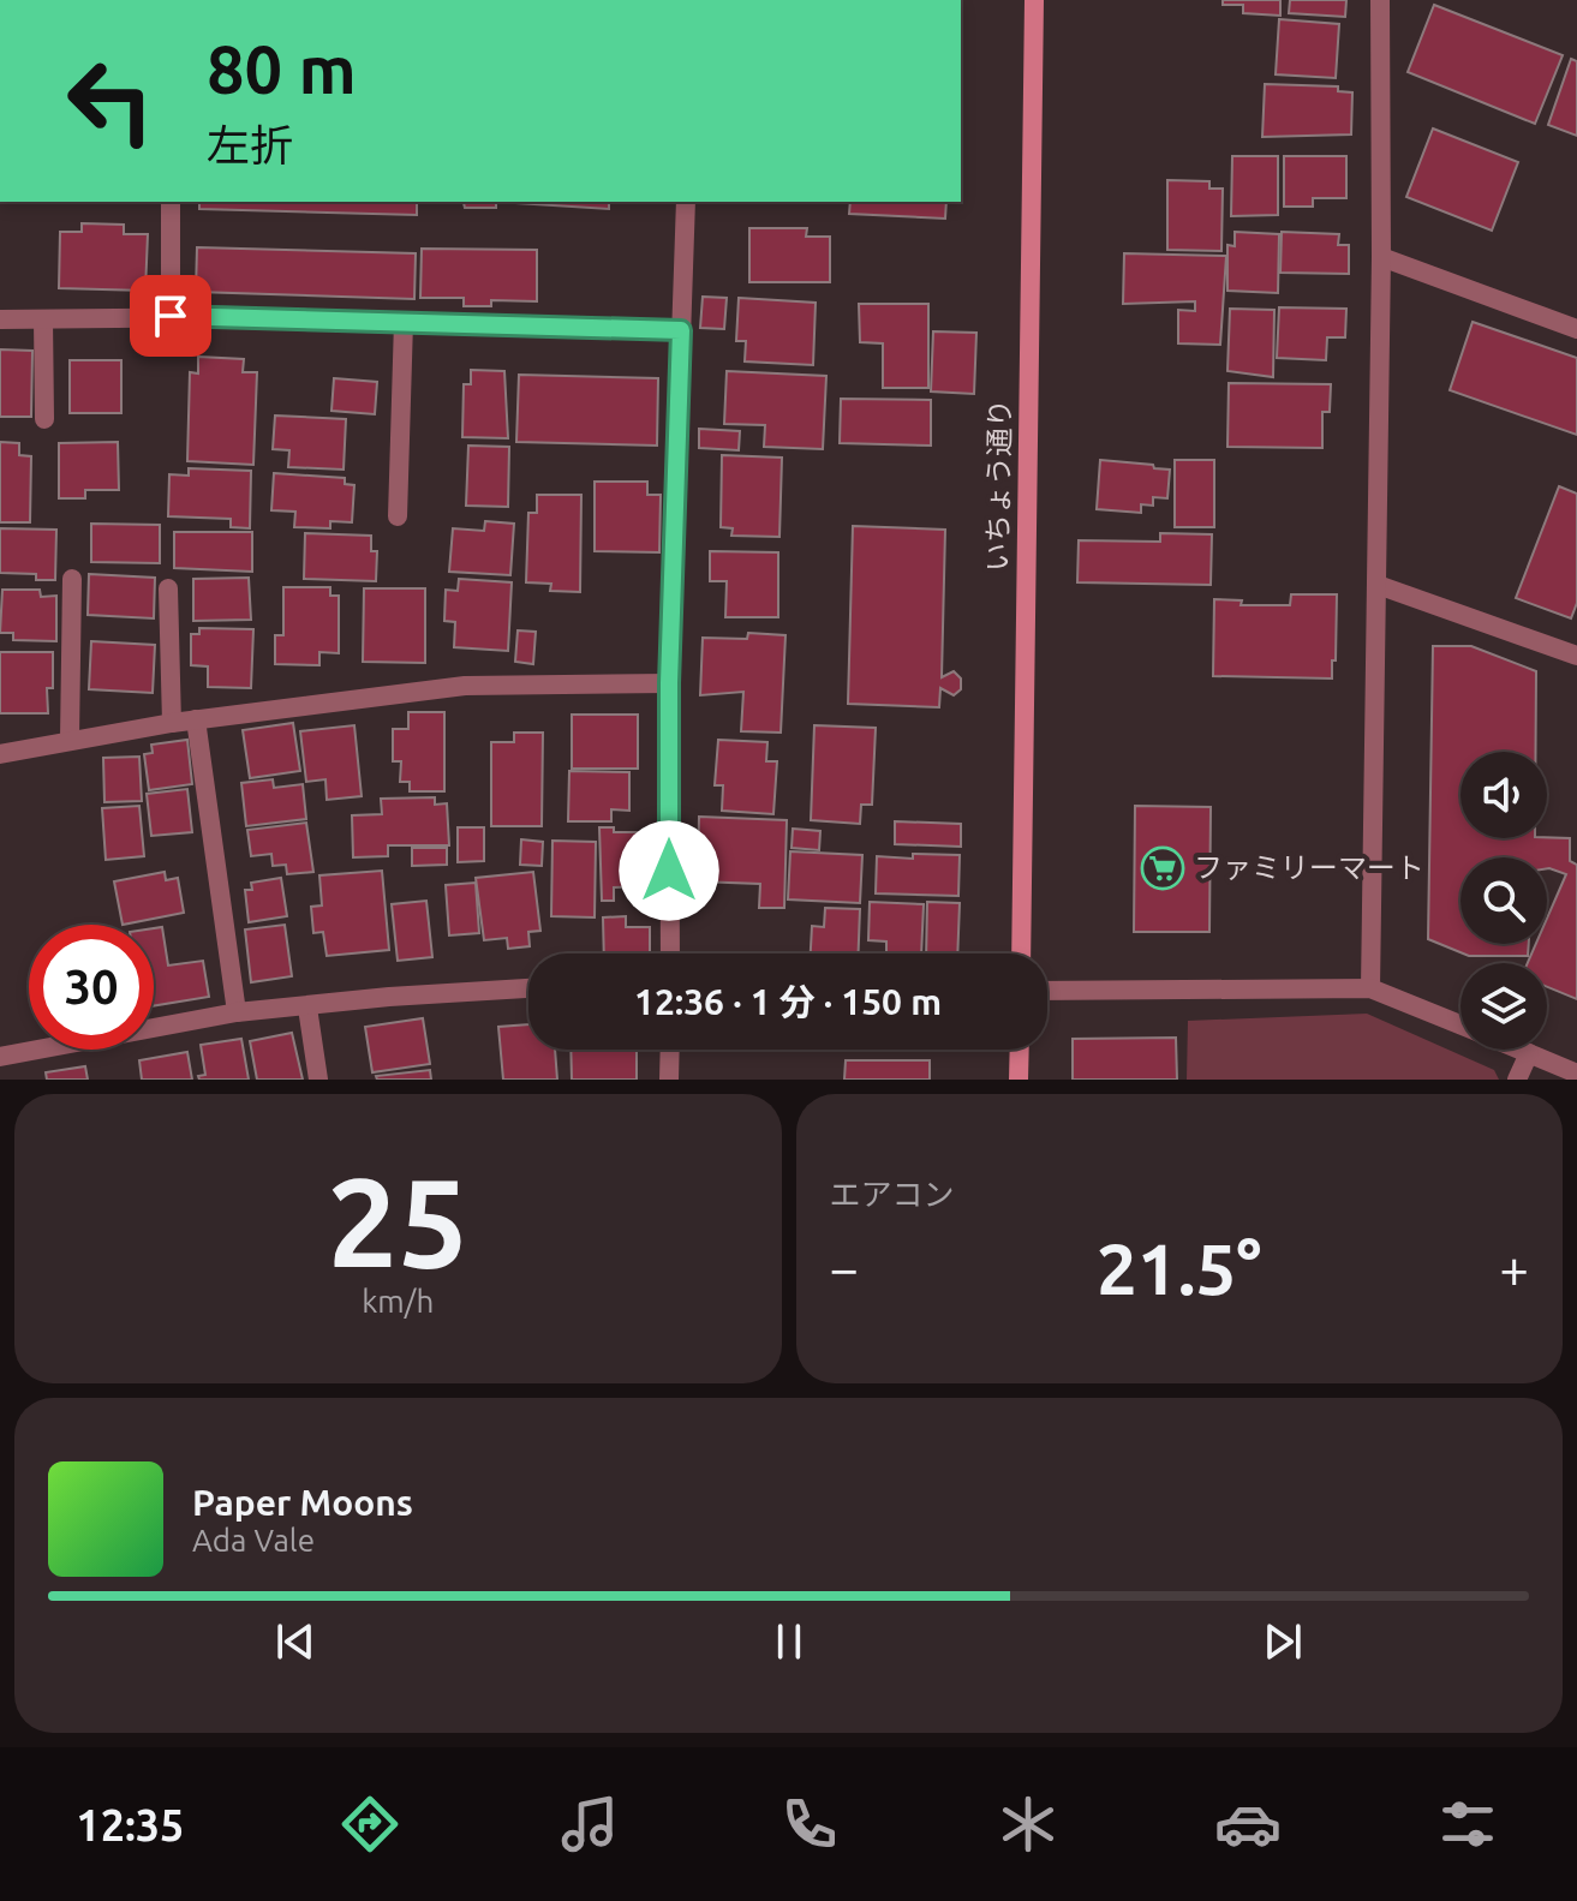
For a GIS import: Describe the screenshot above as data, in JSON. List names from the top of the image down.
{
  "streets": {
    "street": ["いちょう通り"]
  },
  "places": {
    "supermarket": ["ファミリーマート"]
  },
  "page": {
    "turn": ["80 m", "左折"],
    "limit": "30",
    "trip": "12:36 · 1 分 · 150 m",
    "tile": [
      ["25", "km/h"],
      "エアコン"
    ],
    "heat": ["−", "21.5°", "+"],
    "song": ["Paper Moons", "Ada Vale"],
    "tabs": "12:35"
  }
}
